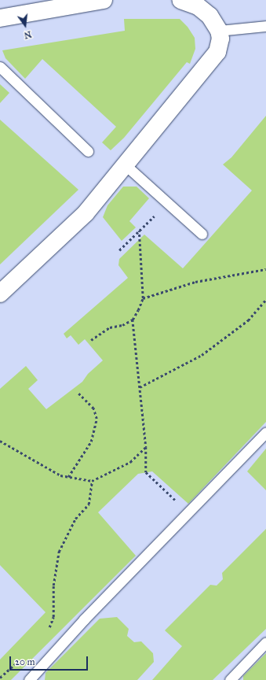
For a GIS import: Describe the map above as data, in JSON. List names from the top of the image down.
{
  "scale_bar": "20 m",
  "north": "bottom"
}
